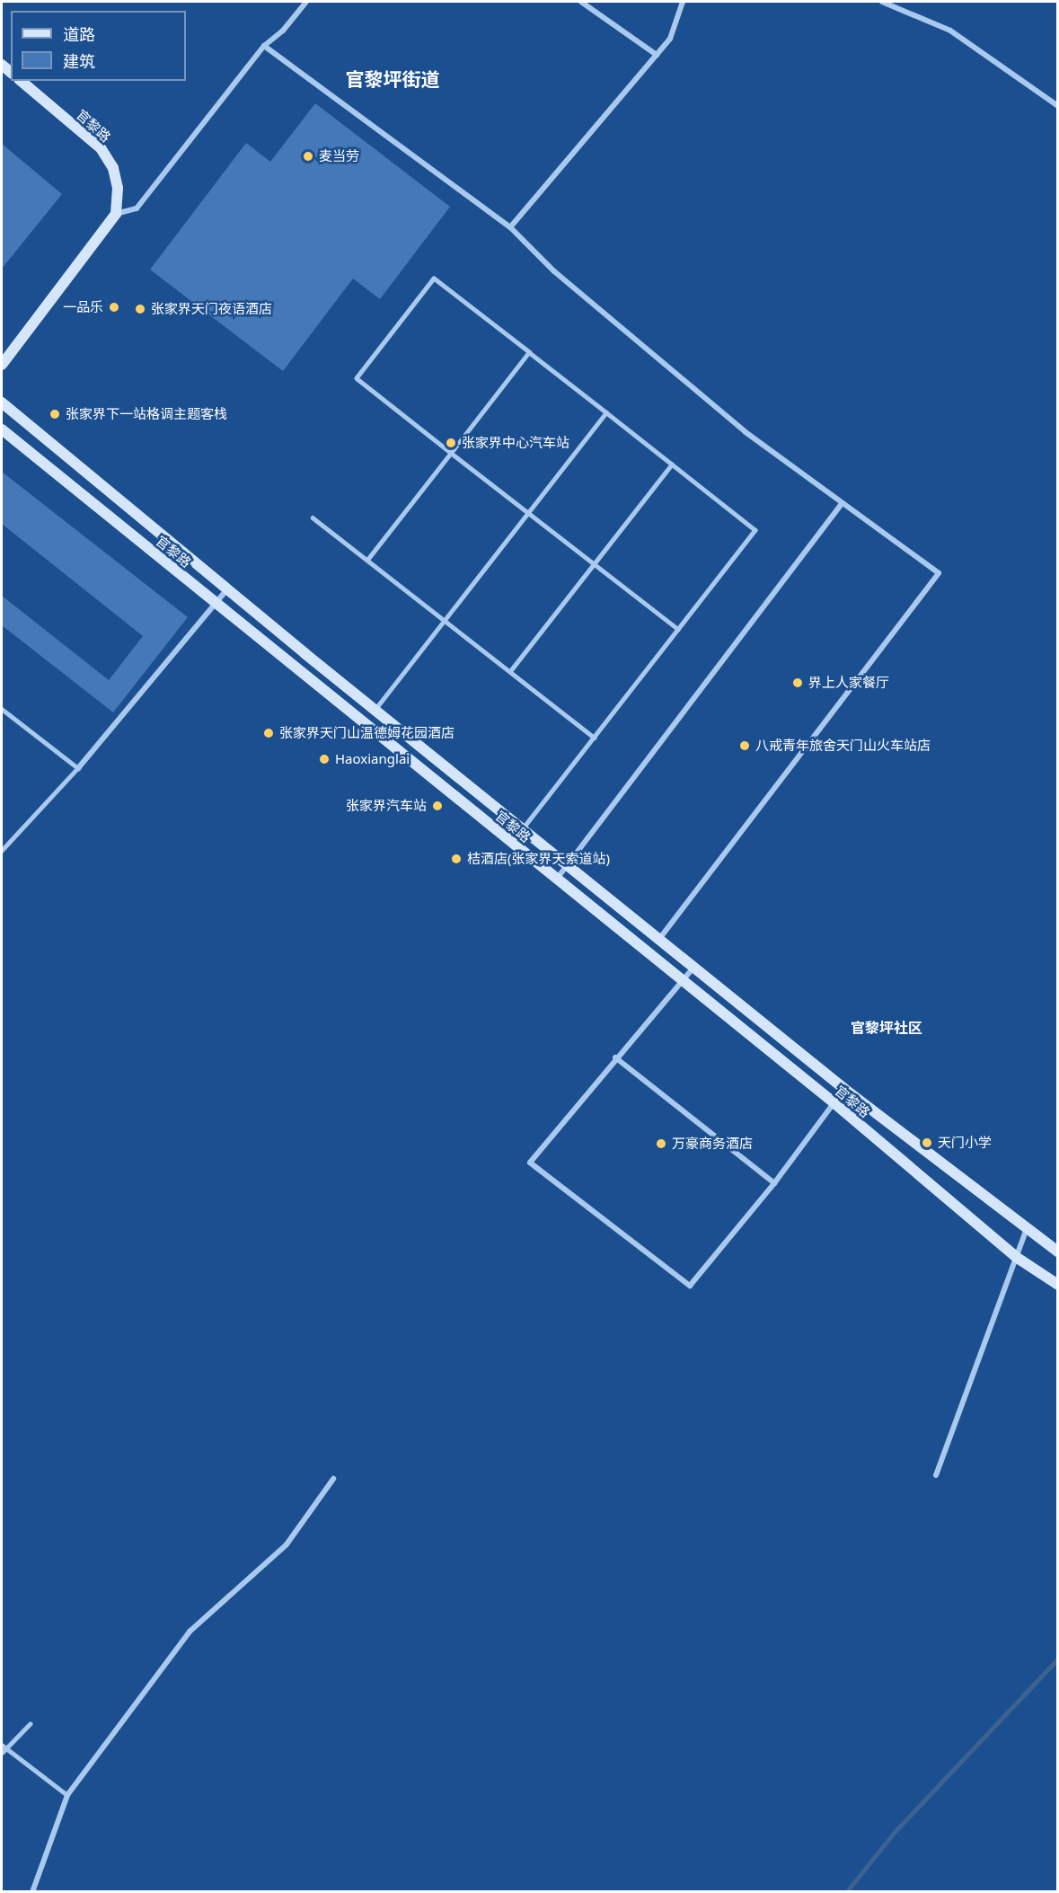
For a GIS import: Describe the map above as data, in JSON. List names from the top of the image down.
{
  "streets": {
    "main road": ["官黎路"]
  },
  "districts": ["官黎坪街道", "官黎坪社区"],
  "places": [
    "麦当劳",
    "一品乐",
    "张家界天门夜语酒店",
    "张家界下一站格调主题客栈",
    "张家界中心汽车站",
    "界上人家餐厅",
    "张家界天门山温德姆花园酒店",
    "八戒青年旅舍天门山火车站店",
    "Haoxianglai",
    "张家界汽车站",
    "桔酒店(张家界天索道站)",
    "天门小学",
    "万豪商务酒店"
  ],
  "legend": ["道路", "建筑"]
}
